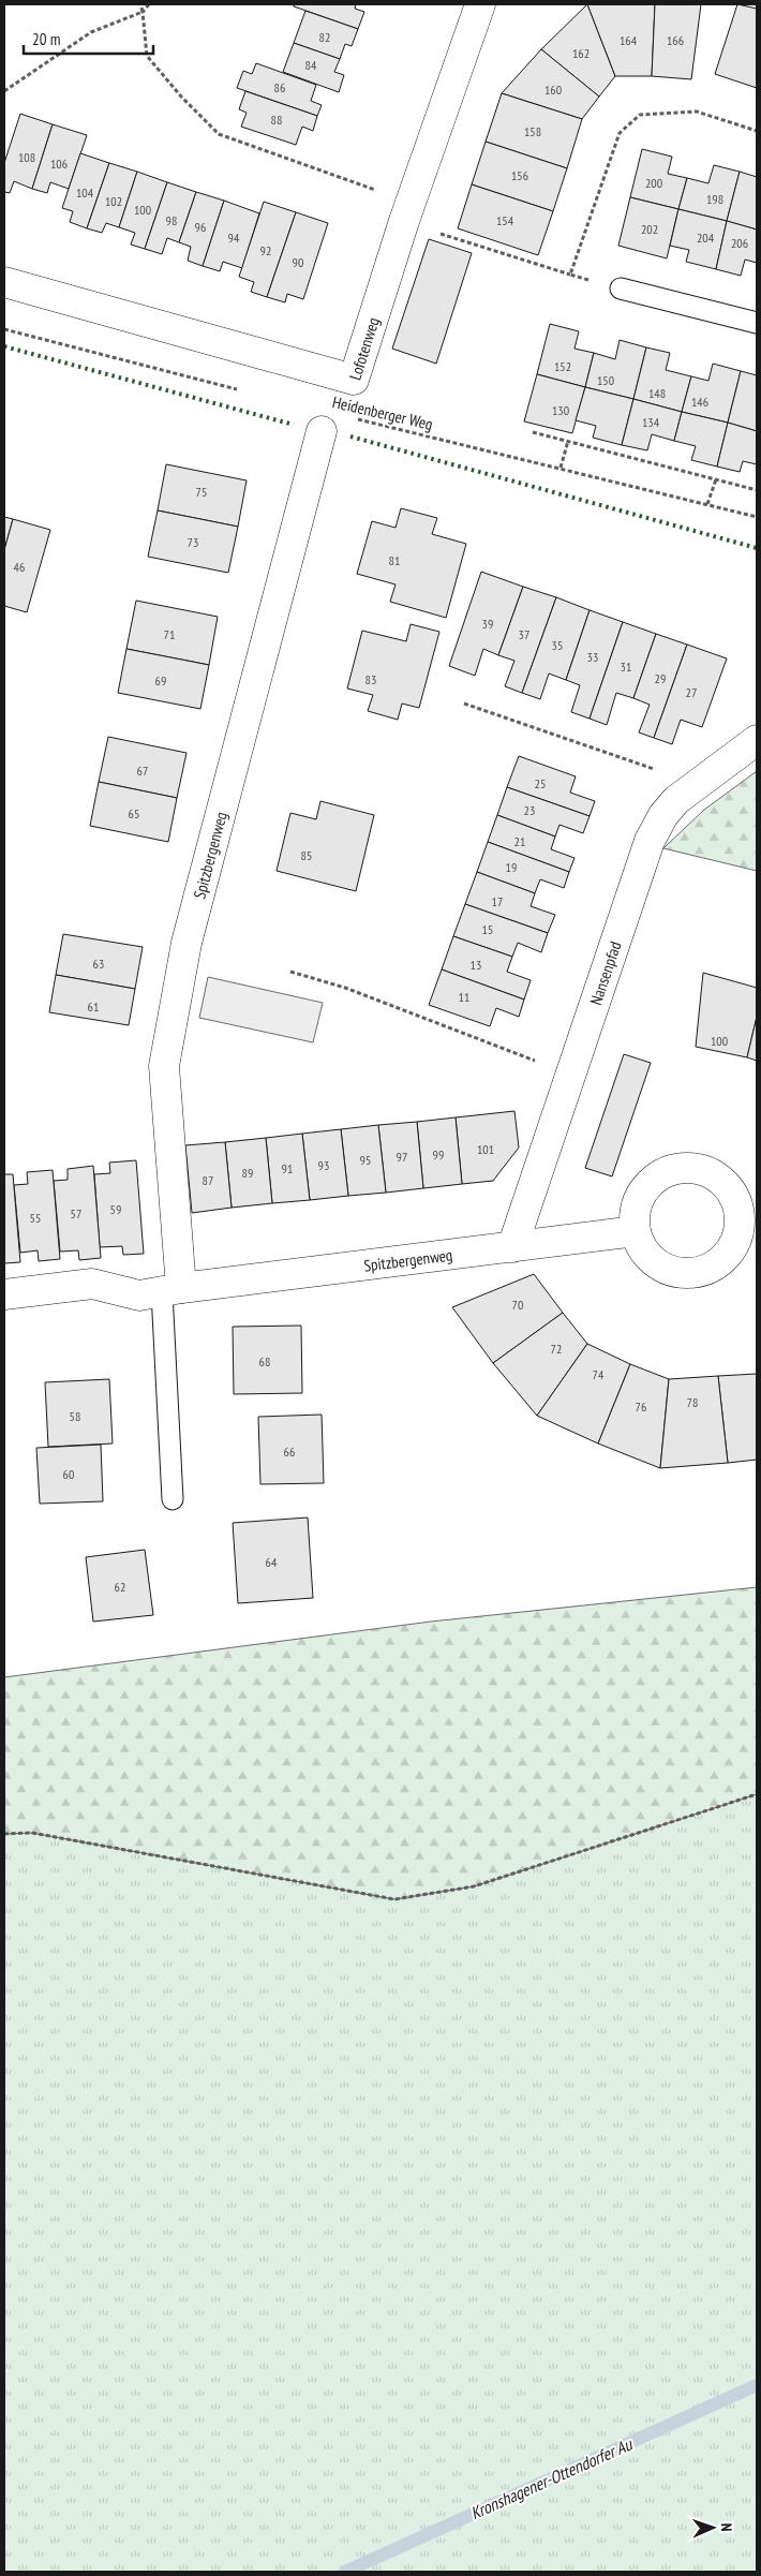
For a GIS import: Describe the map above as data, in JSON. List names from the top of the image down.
{
  "streets": {
    "street": ["Lofotenweg", "Spitzbergenweg", "Nansenpfad"],
    "path": ["Heidenberger Weg"]
  },
  "crossings": [
    ["Spitzbergenweg", "Nansenpfad"]
  ],
  "water": ["Kronshagener-Ottendorfer Au"],
  "house_numbers": [
    "82",
    "164",
    "166",
    "162",
    "84",
    "86",
    "160",
    "88",
    "158",
    "108",
    "106",
    "156",
    "200",
    "104",
    "198",
    "102",
    "100",
    "98",
    "154",
    "96",
    "202",
    "94",
    "204",
    "206",
    "92",
    "90",
    "152",
    "150",
    "148",
    "146",
    "130",
    "134",
    "75",
    "73",
    "81",
    "46",
    "39",
    "71",
    "37",
    "35",
    "33",
    "31",
    "29",
    "83",
    "69",
    "27",
    "67",
    "25",
    "23",
    "65",
    "21",
    "85",
    "19",
    "17",
    "15",
    "63",
    "13",
    "11",
    "61",
    "100",
    "101",
    "99",
    "97",
    "95",
    "93",
    "91",
    "89",
    "87",
    "59",
    "57",
    "55",
    "70",
    "72",
    "68",
    "74",
    "78",
    "76",
    "58",
    "66",
    "60",
    "64",
    "62"
  ],
  "scale_bar": "20 m",
  "north": "right"
}
